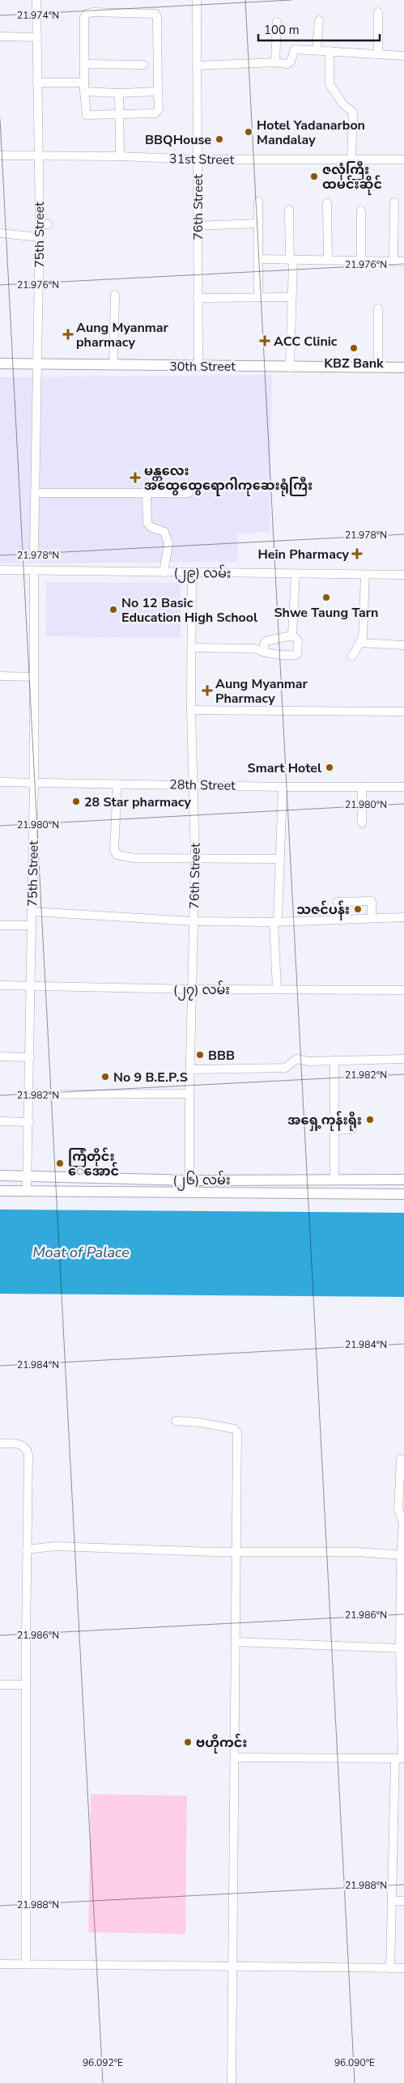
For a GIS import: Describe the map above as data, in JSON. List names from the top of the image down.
{
  "streets": {
    "main road": ["30th Street", "(၂၆) လမ်း"],
    "street": [
      "31st Street",
      "76th Street",
      "75th Street",
      "(၂၉) လမ်း",
      "28th Street",
      "(၂၇) လမ်း"
    ]
  },
  "crossings": [
    ["31st Street", "76th Street"],
    ["31st Street", "75th Street"],
    ["76th Street", "30th Street"],
    ["76th Street", "(၂၉) လမ်း"],
    ["76th Street", "28th Street"],
    ["76th Street", "(၂၇) လမ်း"],
    ["76th Street", "(၂၆) လမ်း"],
    ["75th Street", "30th Street"],
    ["75th Street", "(၂၉) လမ်း"],
    ["75th Street", "28th Street"],
    ["75th Street", "(၂၇) လမ်း"],
    ["75th Street", "(၂၆) လမ်း"]
  ],
  "water": ["Moat of Palace"],
  "places": {
    "other": [
      "Hotel Yadanarbon Mandalay",
      "BBQHouse",
      "ဇလုံကြီး ထမင်းဆိုင်",
      "KBZ Bank",
      "Shwe Taung Tarn",
      "No 12 Basic Education High School",
      "Smart Hotel",
      "28 Star pharmacy",
      "သဇင်ပန်း",
      "BBB",
      "No 9 B.E.P.S",
      "အရှေ့ကုန်းရိုး",
      "ကြံတိုင်း‌ ‌ေအောင်",
      "ဗဟိုကင်း"
    ],
    "health": [
      "Aung Myanmar pharmacy",
      "ACC Clinic",
      "မန္တလေး အထွေထွေရောဂါကုဆေးရုံကြီး",
      "Hein Pharmacy",
      "Aung Myanmar Pharmacy"
    ]
  },
  "scale_bar": "100 m",
  "coordinates": [
    "21.974°N",
    "21.976°N",
    "21.978°N",
    "21.980°N",
    "21.982°N",
    "21.984°N",
    "21.986°N",
    "21.988°N",
    "96.092°E",
    "96.090°E"
  ]
}
